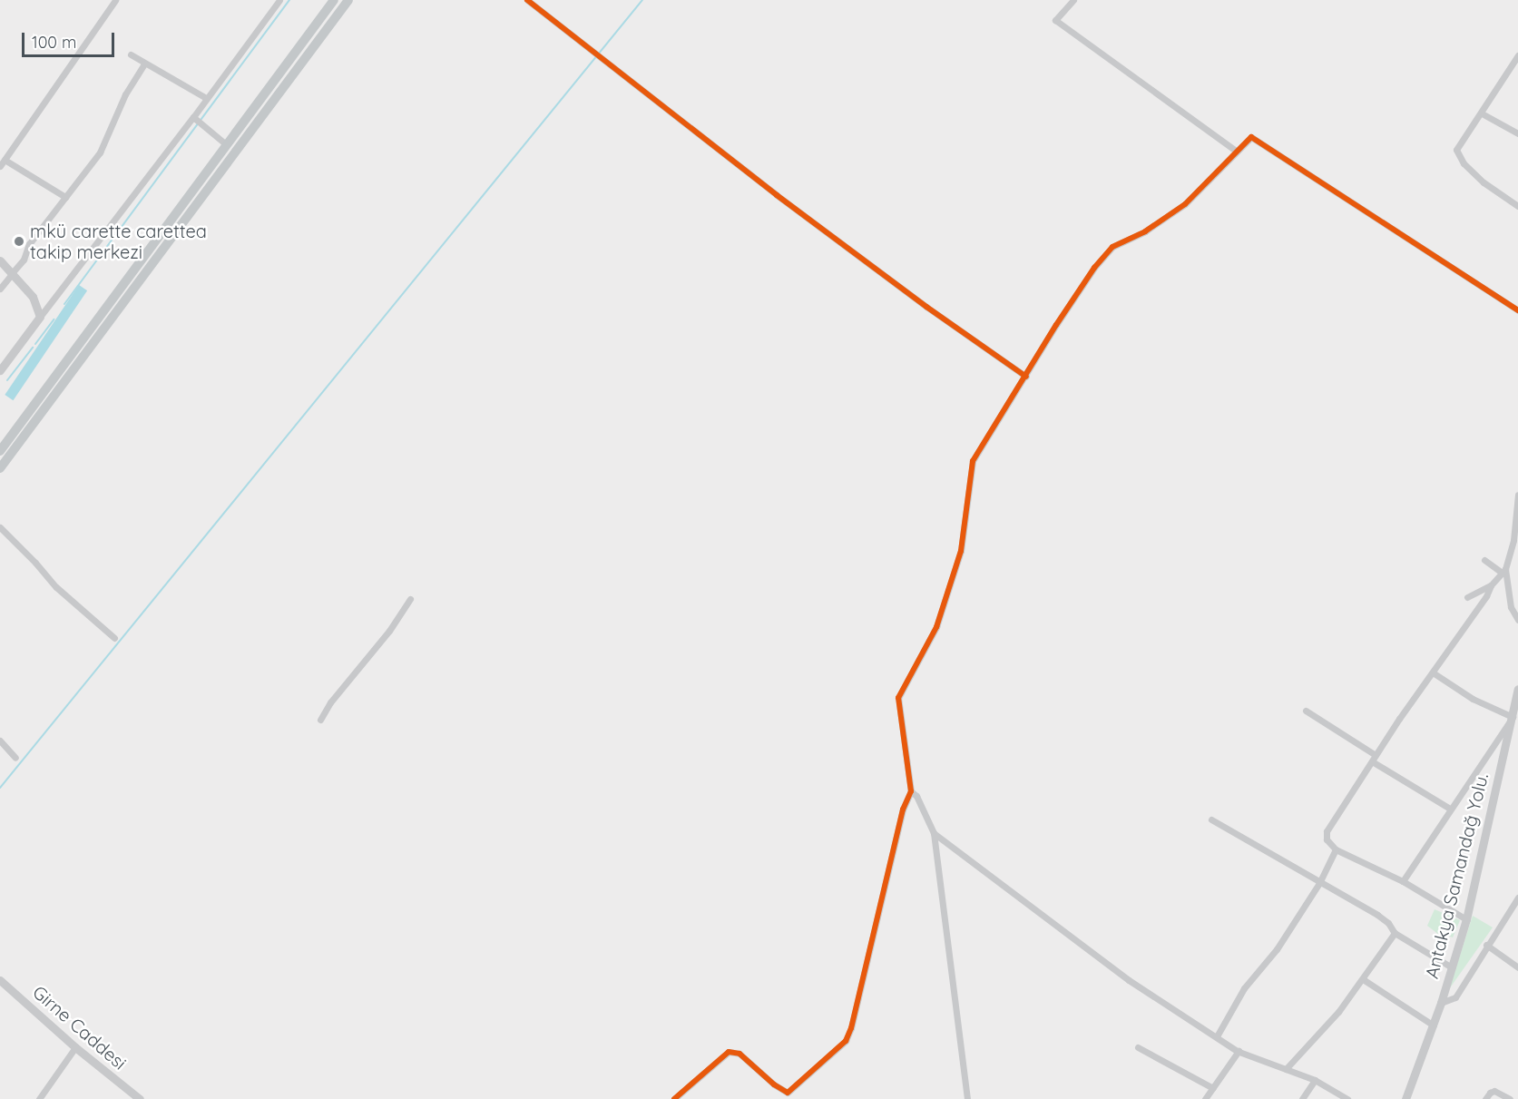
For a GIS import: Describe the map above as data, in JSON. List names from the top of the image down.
{
  "streets": {
    "street": ["Antakya Samandağ Yolu.", "Girne Caddesi"]
  },
  "places": ["mkü carette carettea takip merkezi"],
  "scale_bar": "100 m"
}
